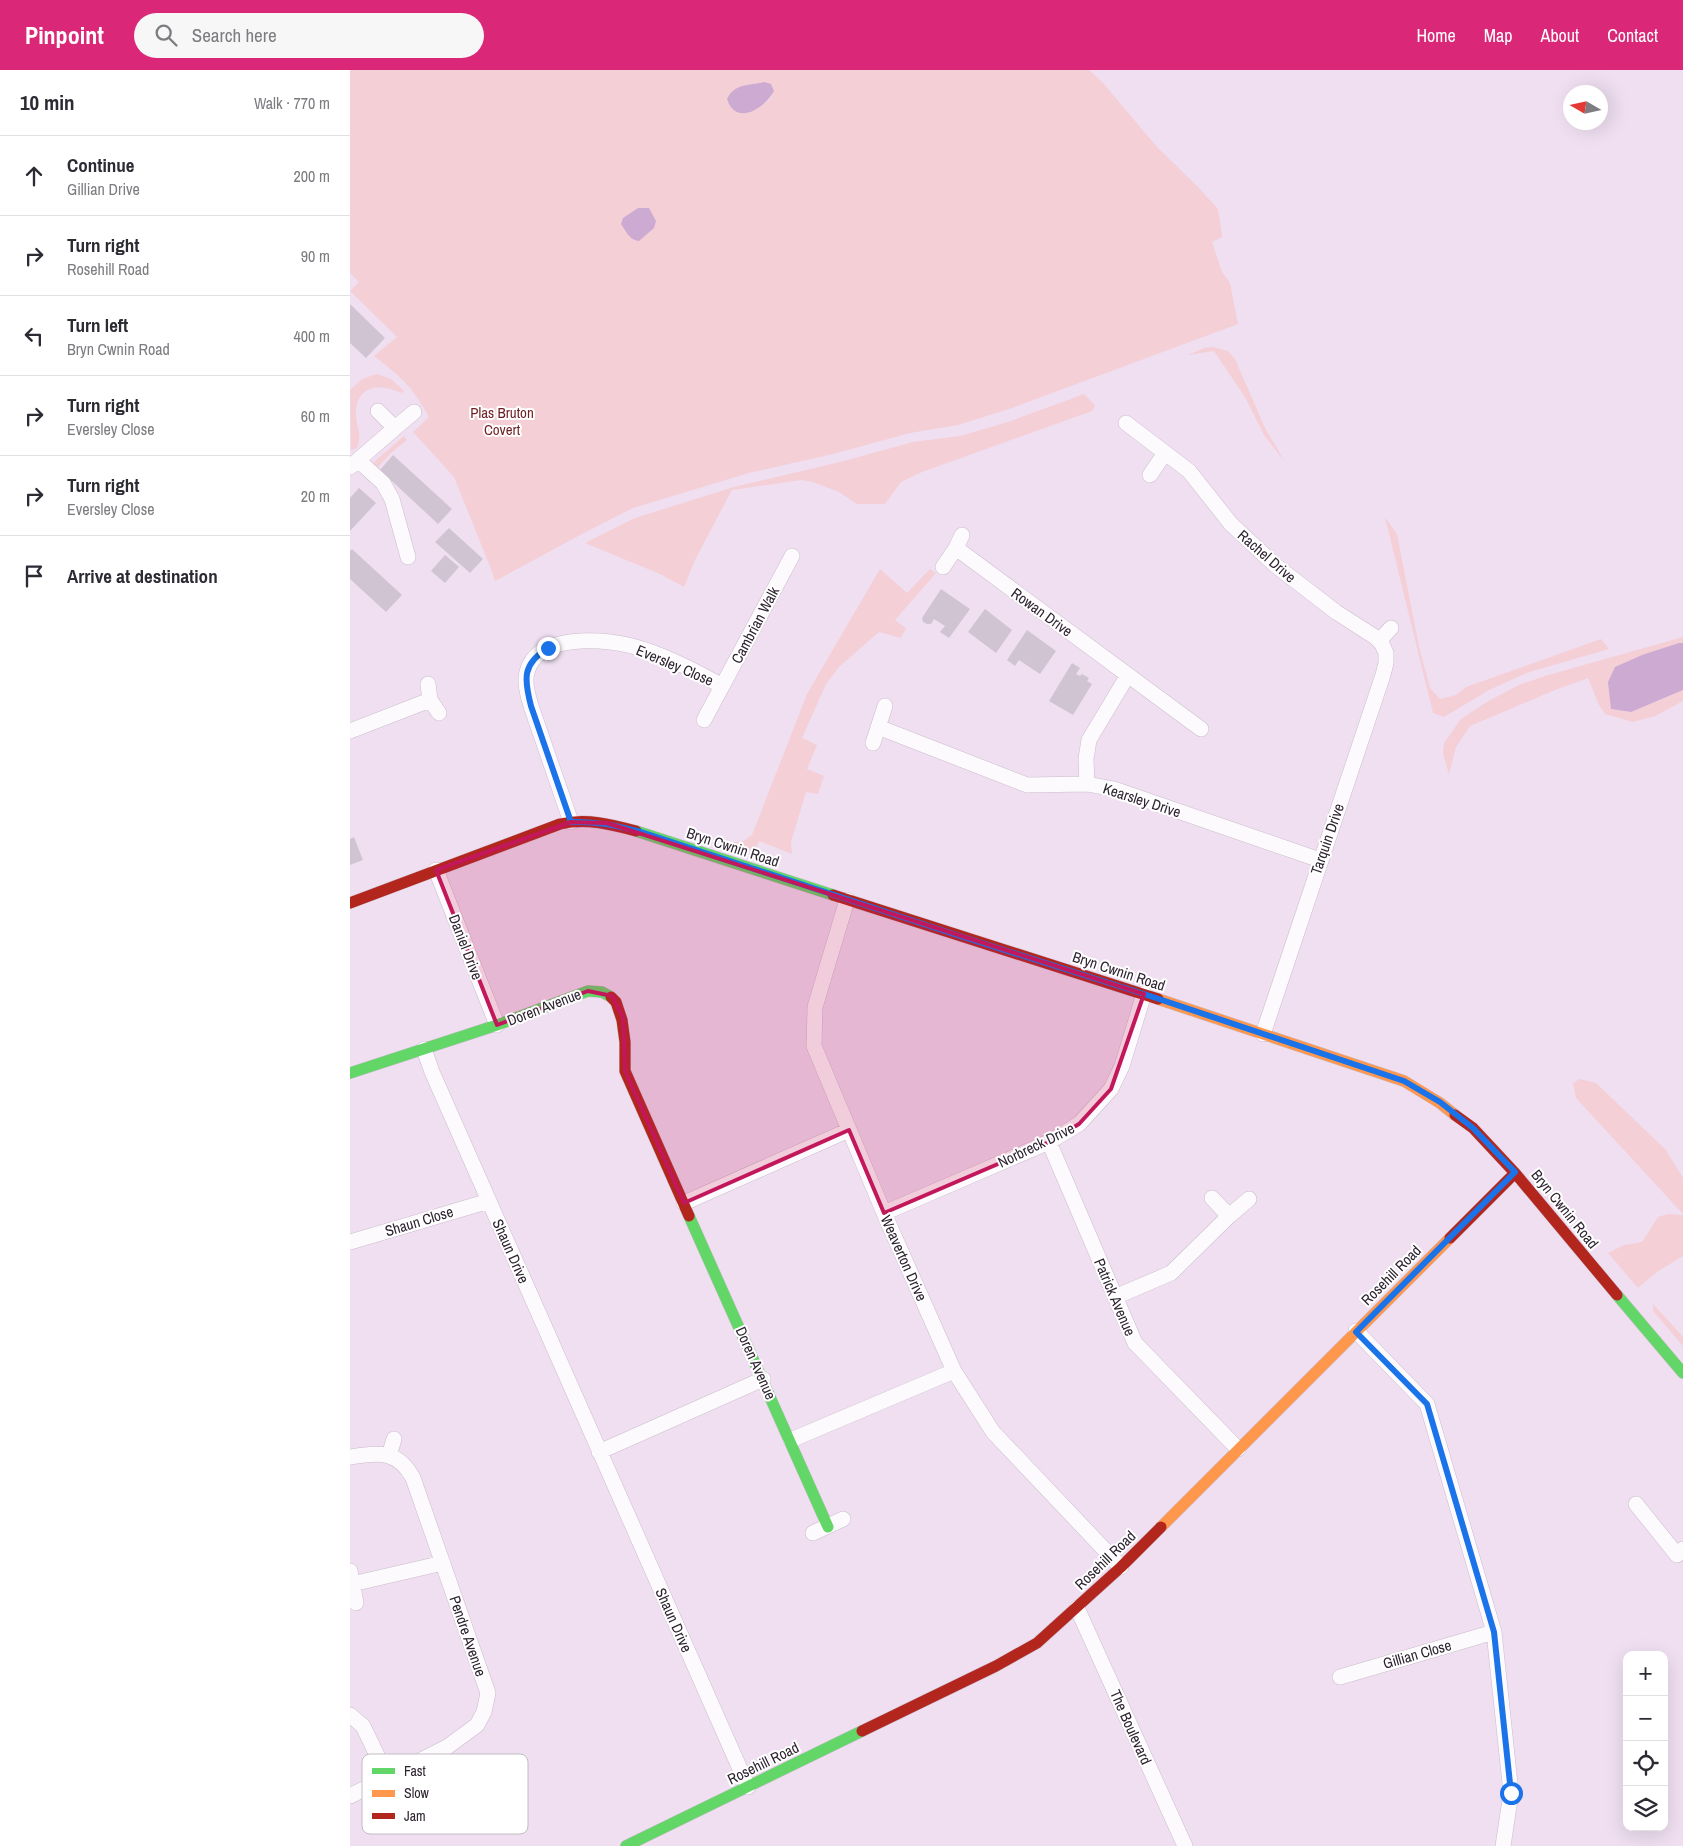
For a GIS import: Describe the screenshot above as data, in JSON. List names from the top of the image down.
{
  "streets": {
    "street": [
      "Rachel Drive",
      "Rowan Drive",
      "Cambrian Walk",
      "Eversley Close",
      "Kearsley Drive",
      "Tarquin Drive",
      "Bryn Cwnin Road",
      "Daniel Drive",
      "Doren Avenue",
      "Norbreck Drive",
      "Shaun Close",
      "Shaun Drive",
      "Weaverton Drive",
      "Rosehill Road",
      "Patrick Avenue",
      "Pendre Avenue",
      "Gillian Close",
      "The Boulevard"
    ]
  },
  "crossings": [
    ["Rachel Drive", "Tarquin Drive"],
    ["Cambrian Walk", "Eversley Close"],
    ["Eversley Close", "Bryn Cwnin Road"],
    ["Kearsley Drive", "Tarquin Drive"],
    ["Tarquin Drive", "Bryn Cwnin Road"],
    ["Bryn Cwnin Road", "Daniel Drive"],
    ["Bryn Cwnin Road", "Norbreck Drive"],
    ["Bryn Cwnin Road", "Weaverton Drive"],
    ["Bryn Cwnin Road", "Rosehill Road"],
    ["Daniel Drive", "Doren Avenue"],
    ["Doren Avenue", "Shaun Drive"],
    ["Norbreck Drive", "Weaverton Drive"],
    ["Norbreck Drive", "Patrick Avenue"],
    ["Shaun Close", "Shaun Drive"],
    ["Shaun Drive", "Rosehill Road"],
    ["Weaverton Drive", "Rosehill Road"],
    ["Rosehill Road", "Patrick Avenue"],
    ["Rosehill Road", "The Boulevard"]
  ],
  "parks": ["Plas Bruton Covert"],
  "legend": ["Fast", "Slow", "Jam"],
  "north": "left",
  "page": {
    "header": "Pinpoint",
    "search": "Search here",
    "nav": [
      "Home",
      "Map",
      "About",
      "Contact"
    ],
    "heading": ["10 min", "Walk · 770 m"],
    "list": [
      ["Continue", "Gillian Drive", "200 m"],
      ["Turn right", "Rosehill Road", "90 m"],
      ["Turn left", "Bryn Cwnin Road", "400 m"],
      ["Turn right", "Eversley Close", "60 m"],
      ["Turn right", "Eversley Close", "20 m"],
      "Arrive at destination"
    ],
    "map_buttons": ["+", "−"]
  }
}
